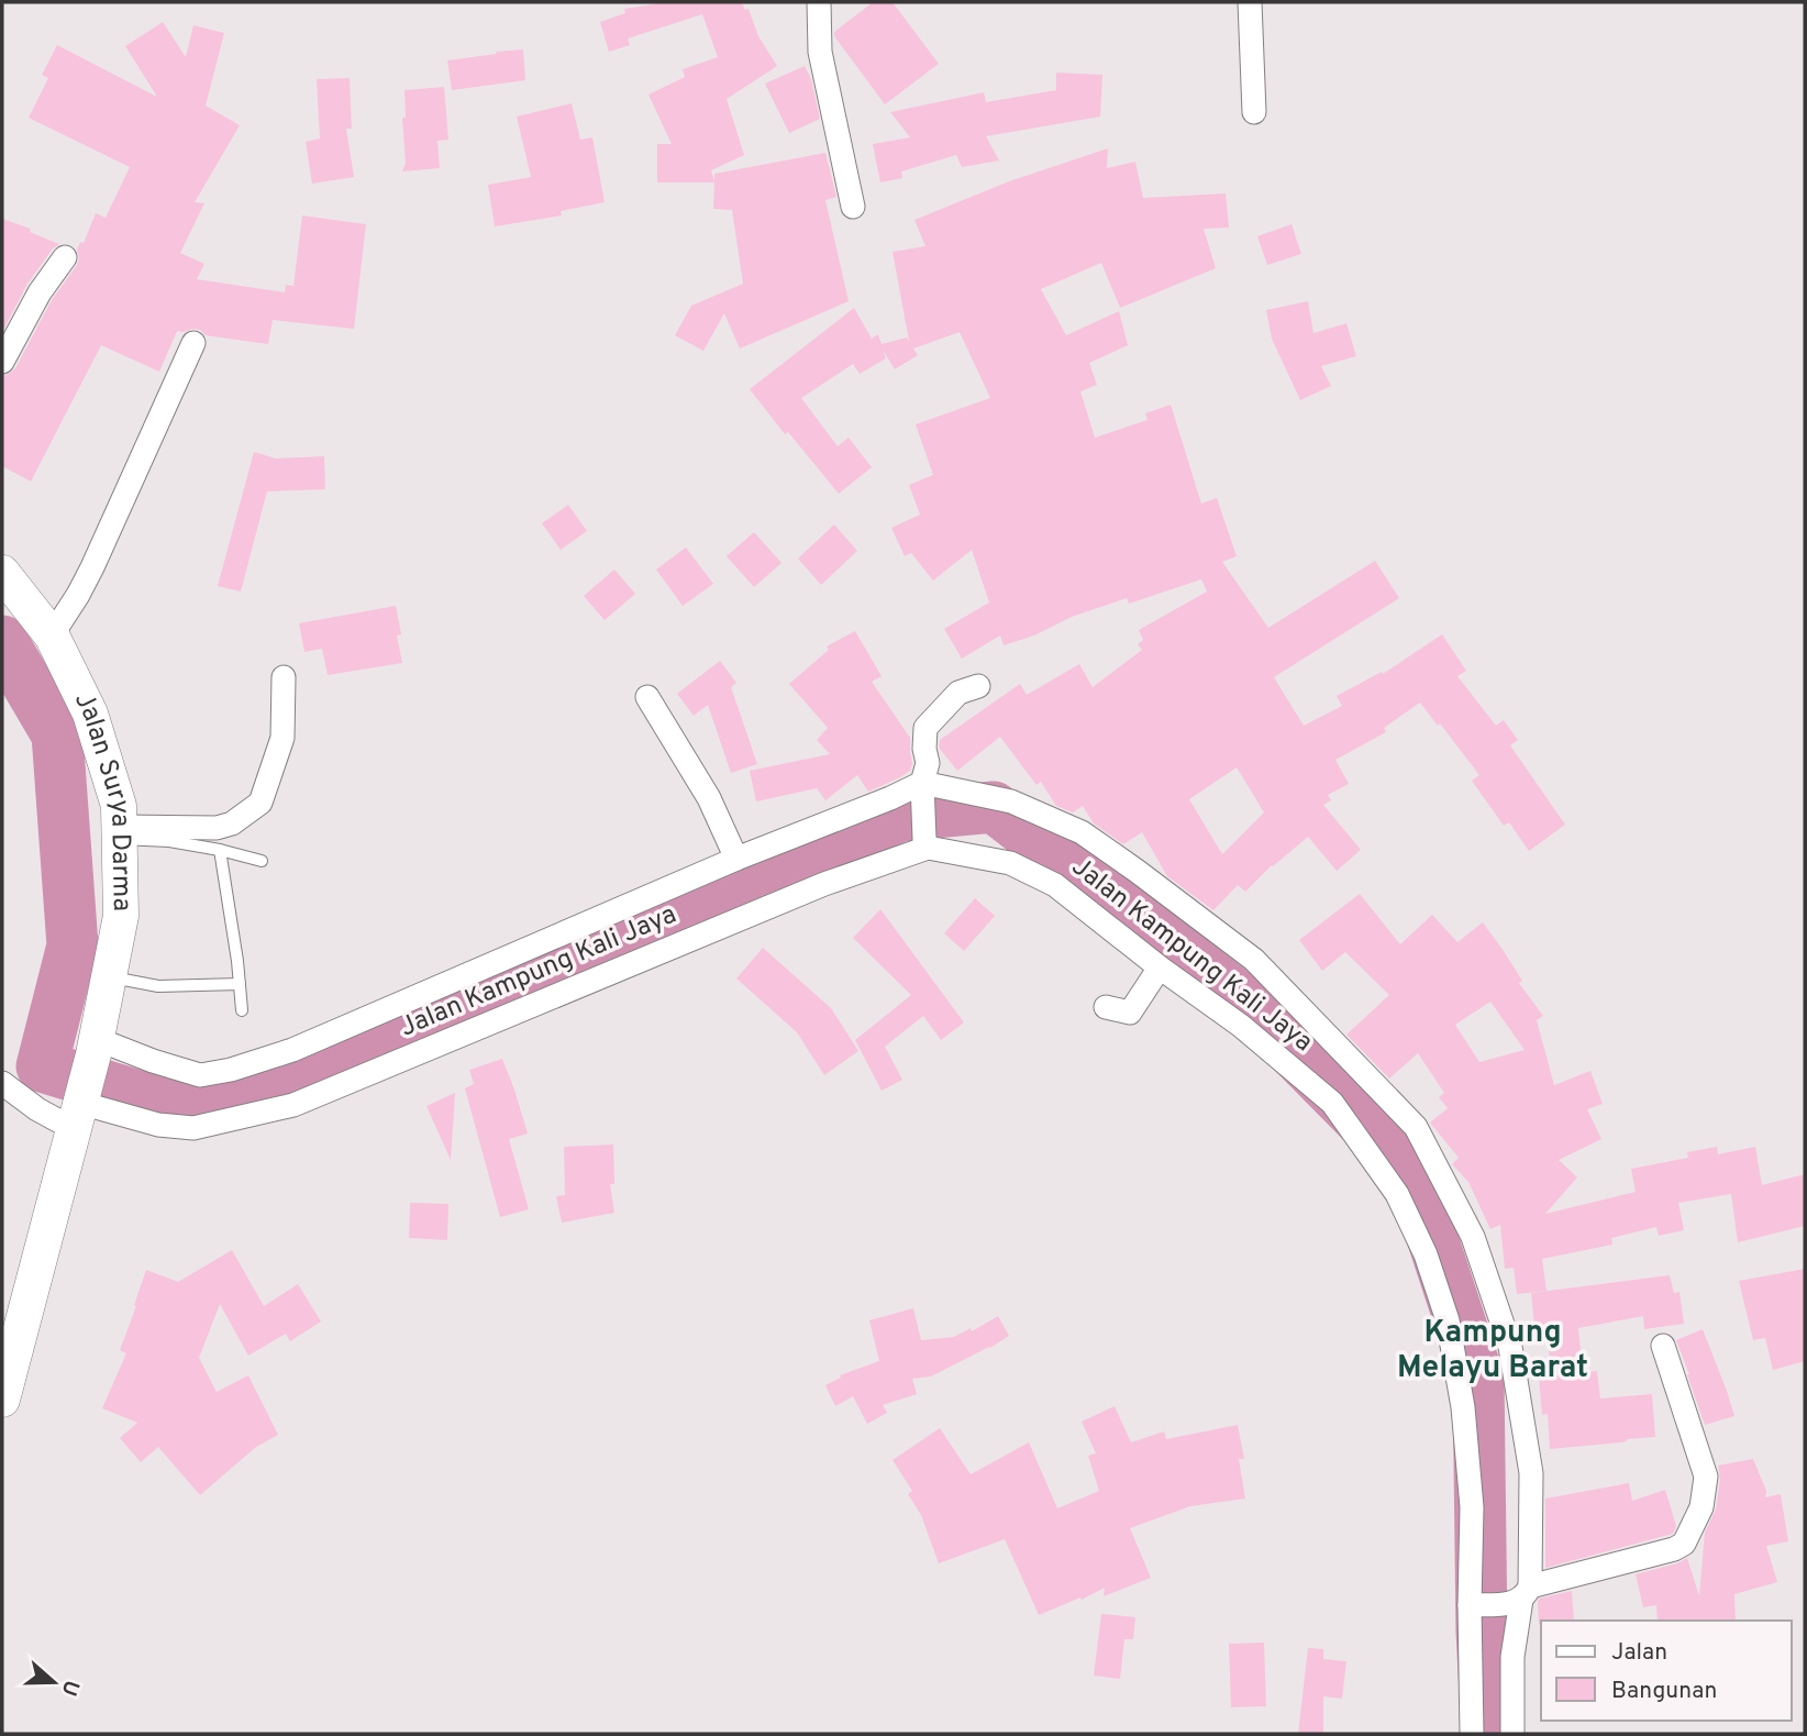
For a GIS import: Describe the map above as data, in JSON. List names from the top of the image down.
{
  "streets": {
    "main road": ["Jalan Surya Darma"],
    "street": ["Jalan Kampung Kali Jaya"]
  },
  "crossings": [
    ["Jalan Surya Darma", "Jalan Kampung Kali Jaya"]
  ],
  "districts": ["Kampung Melayu Barat"],
  "legend": ["Jalan", "Bangunan"],
  "north": "right"
}
